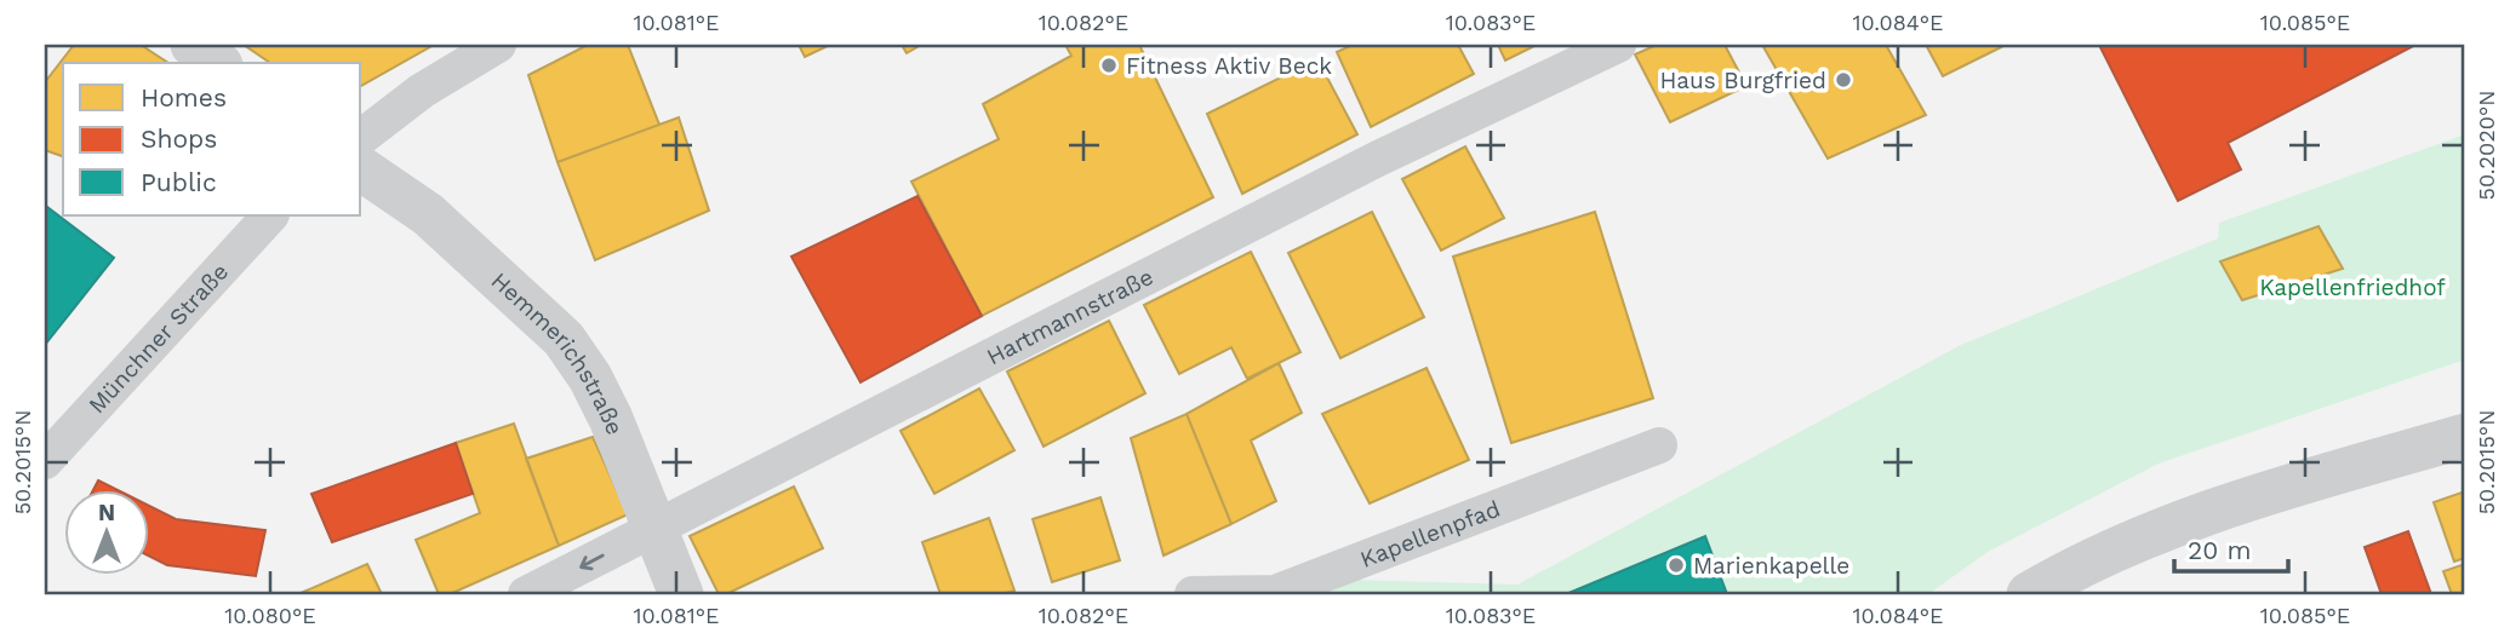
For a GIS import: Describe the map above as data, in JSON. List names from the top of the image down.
{
  "streets": {
    "street": [
      "Hartmannstraße",
      "Münchner Straße",
      "Hemmerichstraße",
      "Kapellenpfad"
    ]
  },
  "crossings": [
    ["Hartmannstraße", "Hemmerichstraße"]
  ],
  "parks": ["Kapellenfriedhof"],
  "places": ["Fitness Aktiv Beck", "Haus Burgfried", "Marienkapelle"],
  "legend": ["Homes", "Shops", "Public"],
  "scale_bar": "20 m",
  "north": "top",
  "coordinates": [
    "10.081°E",
    "10.082°E",
    "10.083°E",
    "10.084°E",
    "10.085°E",
    "50.2020°N",
    "50.2015°N",
    "10.080°E"
  ]
}
